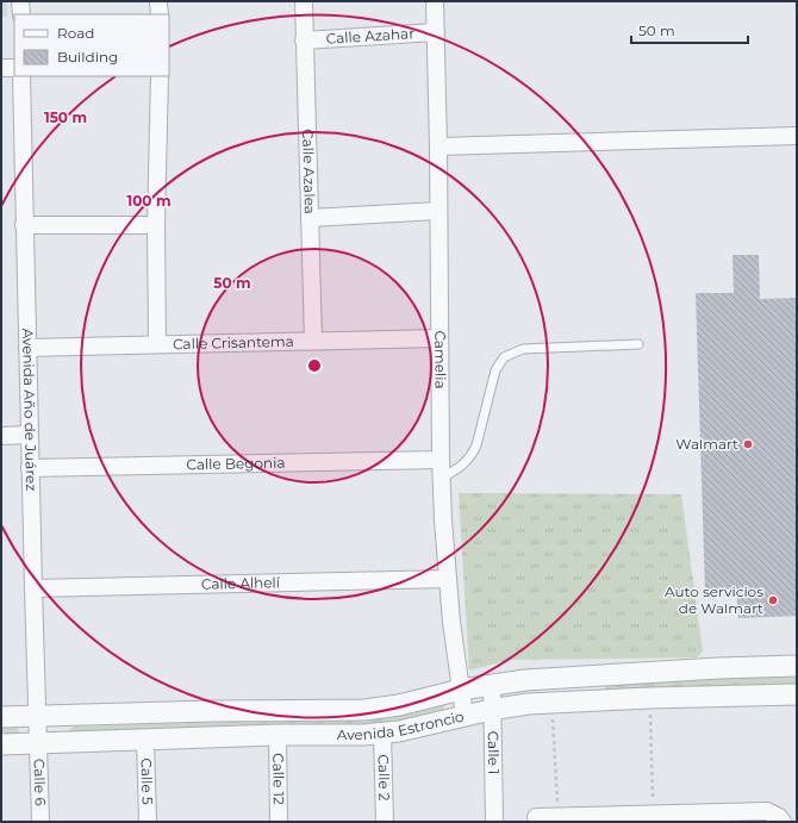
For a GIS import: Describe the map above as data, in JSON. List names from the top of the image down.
{
  "streets": {
    "street": [
      "Calle Azahar",
      "Calle Azalea",
      "Calle Crisantema",
      "Camelia",
      "Avenida Año de Juárez",
      "Calle Begonia",
      "Calle Alhelí",
      "Avenida Estroncio",
      "Calle 1",
      "Calle 2",
      "Calle 12",
      "Calle 5",
      "Calle 6"
    ]
  },
  "crossings": [
    ["Calle Azahar", "Calle Azalea"],
    ["Calle Azahar", "Camelia"],
    ["Calle Azalea", "Calle Crisantema"],
    ["Calle Crisantema", "Camelia"],
    ["Calle Crisantema", "Avenida Año de Juárez"],
    ["Camelia", "Calle Begonia"],
    ["Camelia", "Calle Alhelí"],
    ["Camelia", "Avenida Estroncio"],
    ["Avenida Año de Juárez", "Calle Begonia"],
    ["Avenida Año de Juárez", "Calle Alhelí"],
    ["Avenida Año de Juárez", "Avenida Estroncio"],
    ["Avenida Año de Juárez", "Calle 6"],
    ["Avenida Estroncio", "Calle 1"],
    ["Avenida Estroncio", "Calle 2"],
    ["Avenida Estroncio", "Calle 12"],
    ["Avenida Estroncio", "Calle 5"],
    ["Avenida Estroncio", "Calle 6"]
  ],
  "places": ["Walmart", "Auto servicios de Walmart"],
  "legend": ["Road", "Building"],
  "scale_bar": "50 m",
  "rings": ["150 m", "100 m", "50 m"]
}
